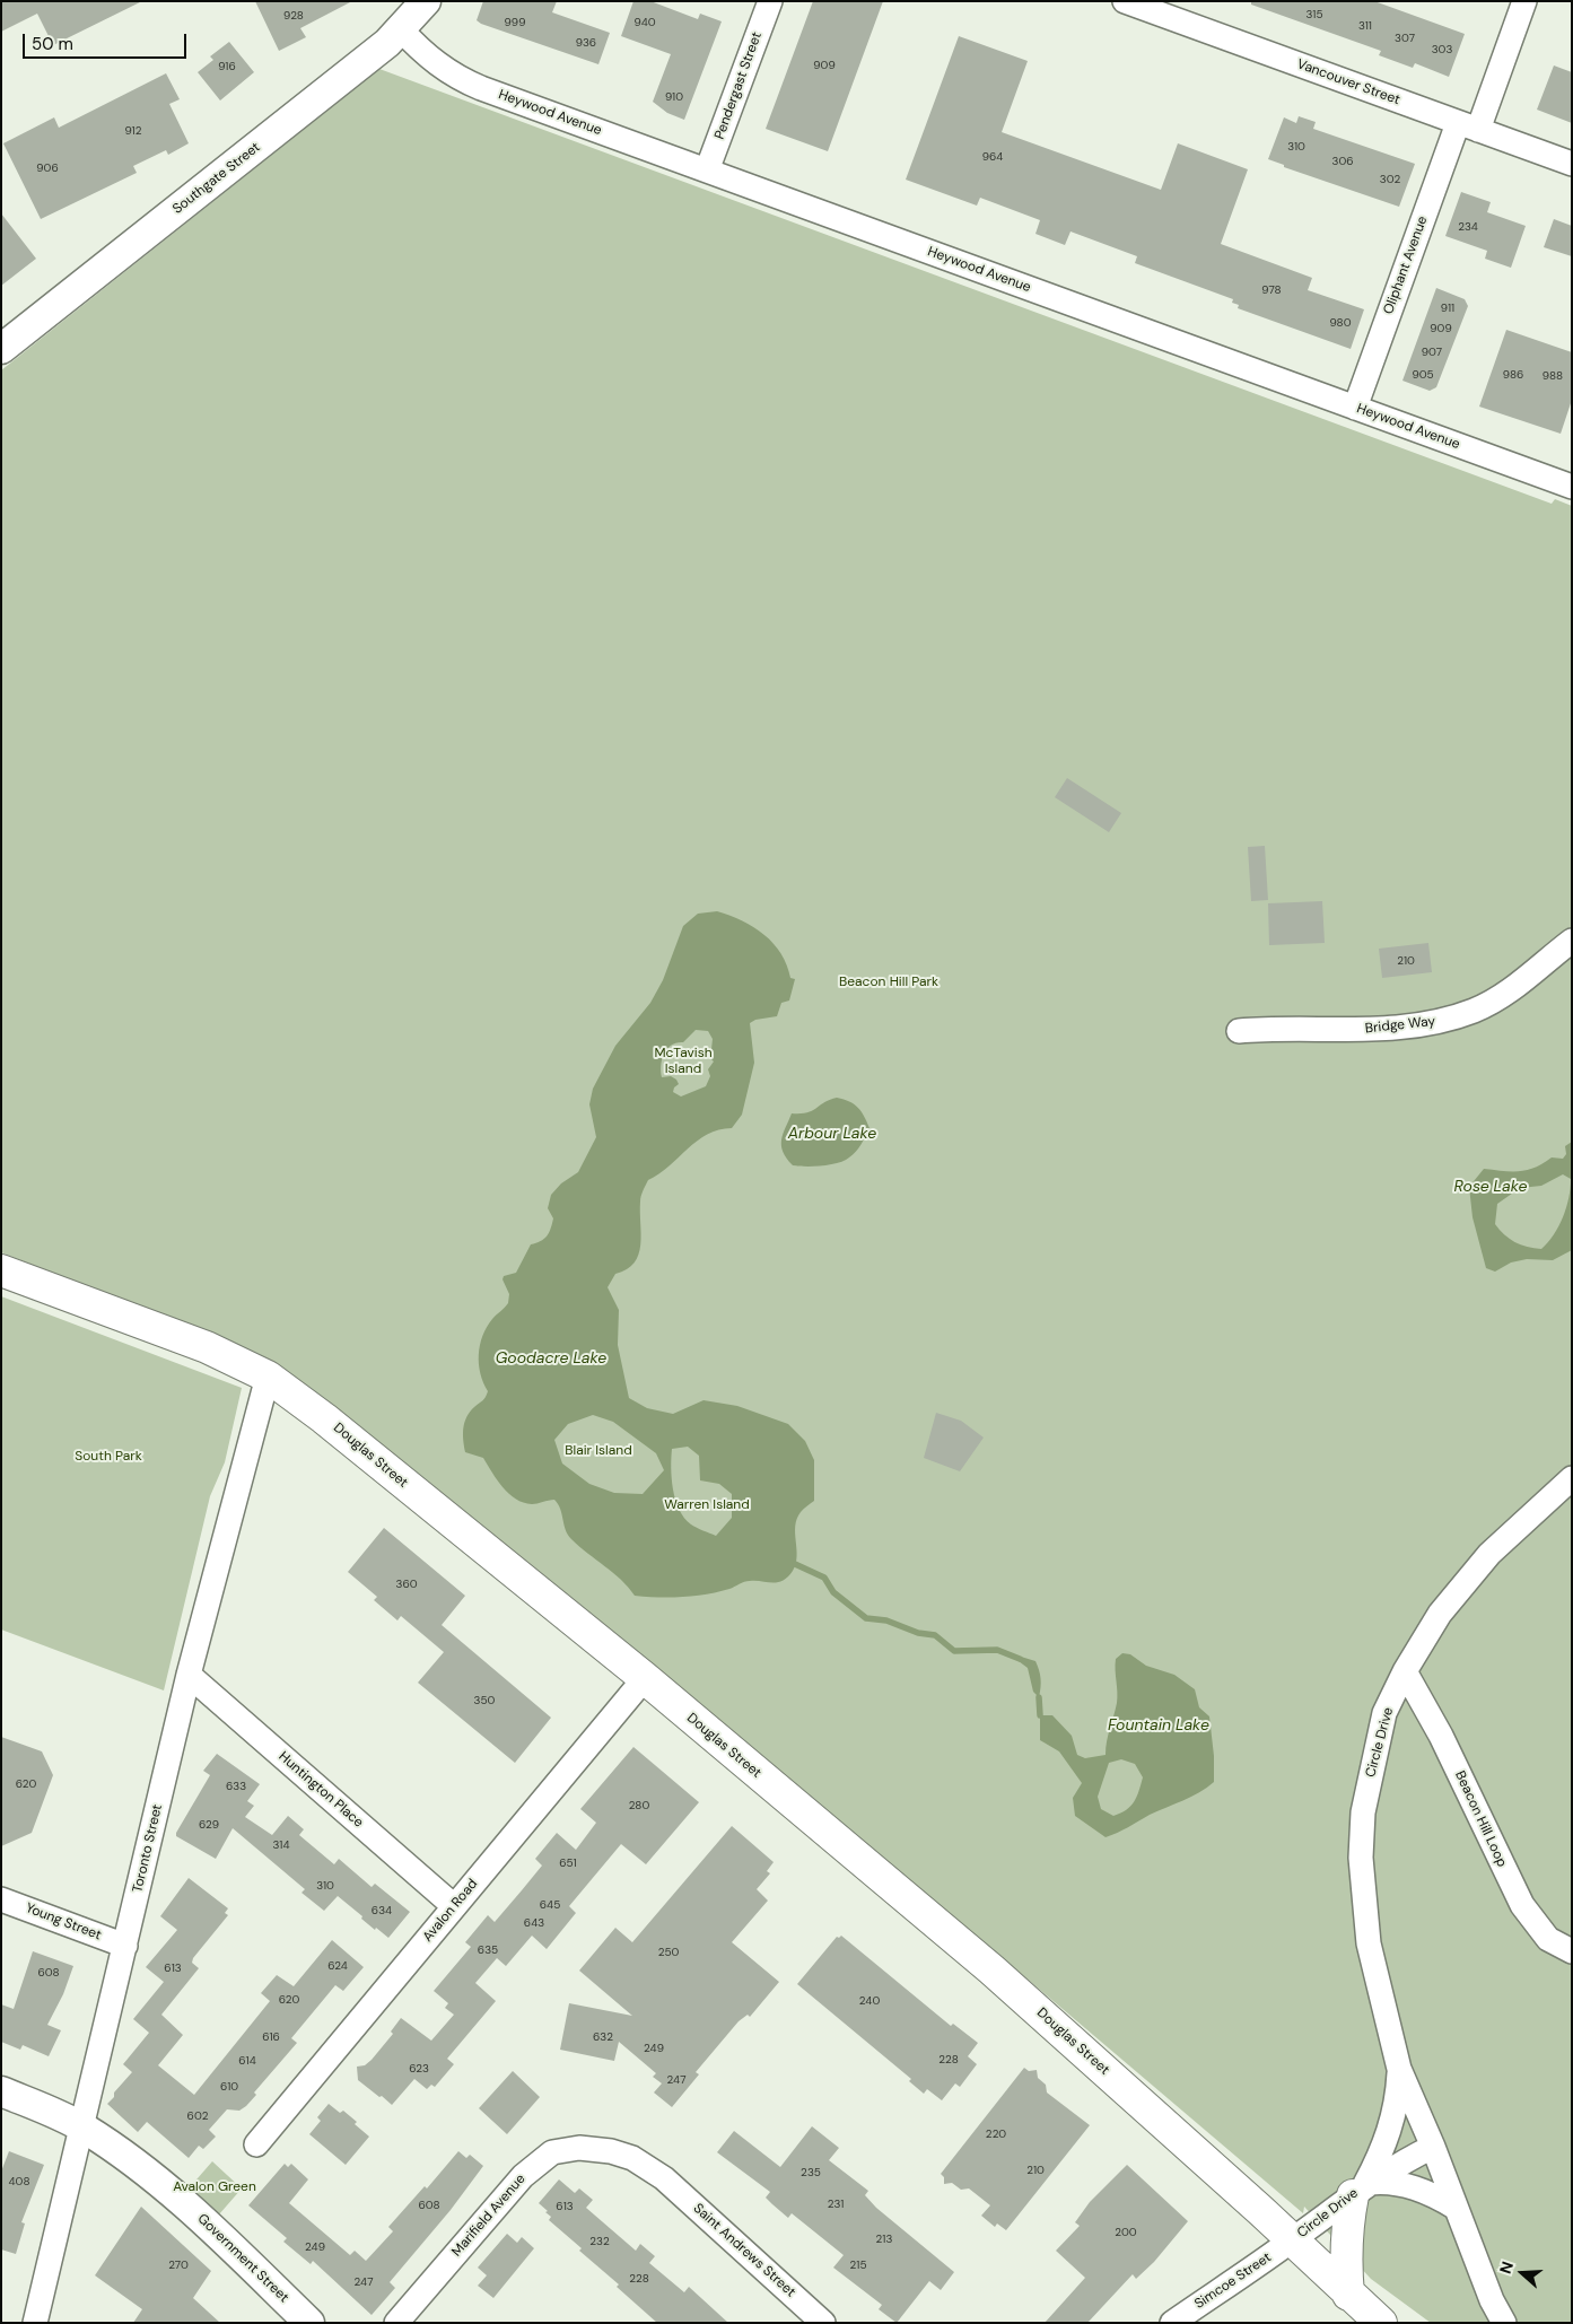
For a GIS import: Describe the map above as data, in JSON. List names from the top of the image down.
{
  "streets": {
    "main road": ["Douglas Street"],
    "street": [
      "Vancouver Street",
      "Pendergast Street",
      "Heywood Avenue",
      "Southgate Street",
      "Oliphant Avenue",
      "Bridge Way",
      "Circle Drive",
      "Huntington Place",
      "Beacon Hill Loop",
      "Toronto Street",
      "Avalon Road",
      "Young Street",
      "Marifield Avenue",
      "Saint Andrews Street",
      "Government Street",
      "Simcoe Street"
    ]
  },
  "crossings": [
    ["Vancouver Street", "Oliphant Avenue"],
    ["Pendergast Street", "Heywood Avenue"],
    ["Heywood Avenue", "Southgate Street"],
    ["Heywood Avenue", "Oliphant Avenue"],
    ["Douglas Street", "Circle Drive"],
    ["Douglas Street", "Toronto Street"],
    ["Douglas Street", "Avalon Road"],
    ["Douglas Street", "Simcoe Street"],
    ["Circle Drive", "Beacon Hill Loop"],
    ["Circle Drive", "Simcoe Street"],
    ["Huntington Place", "Toronto Street"],
    ["Huntington Place", "Avalon Road"],
    ["Toronto Street", "Young Street"],
    ["Toronto Street", "Government Street"],
    ["Marifield Avenue", "Saint Andrews Street"]
  ],
  "water": [
    "Arbour Lake",
    "Rose Lake",
    "Goodacre Lake",
    "Fountain Lake"
  ],
  "parks": [
    "Beacon Hill Park",
    "McTavish Island",
    "Blair Island",
    "South Park",
    "Warren Island",
    "Avalon Green"
  ],
  "house_numbers": [
    "315",
    "928",
    "999",
    "940",
    "311",
    "307",
    "936",
    "303",
    "909",
    "916",
    "910",
    "912",
    "310",
    "964",
    "306",
    "906",
    "302",
    "234",
    "978",
    "911",
    "980",
    "909",
    "907",
    "905",
    "986",
    "988",
    "210",
    "360",
    "350",
    "620",
    "633",
    "280",
    "629",
    "314",
    "651",
    "310",
    "645",
    "634",
    "643",
    "635",
    "250",
    "624",
    "613",
    "608",
    "620",
    "240",
    "616",
    "632",
    "249",
    "228",
    "614",
    "623",
    "247",
    "610",
    "602",
    "220",
    "210",
    "235",
    "408",
    "231",
    "608",
    "613",
    "200",
    "213",
    "232",
    "249",
    "270",
    "215",
    "228",
    "247"
  ],
  "scale_bar": "50 m",
  "north": "left"
}
